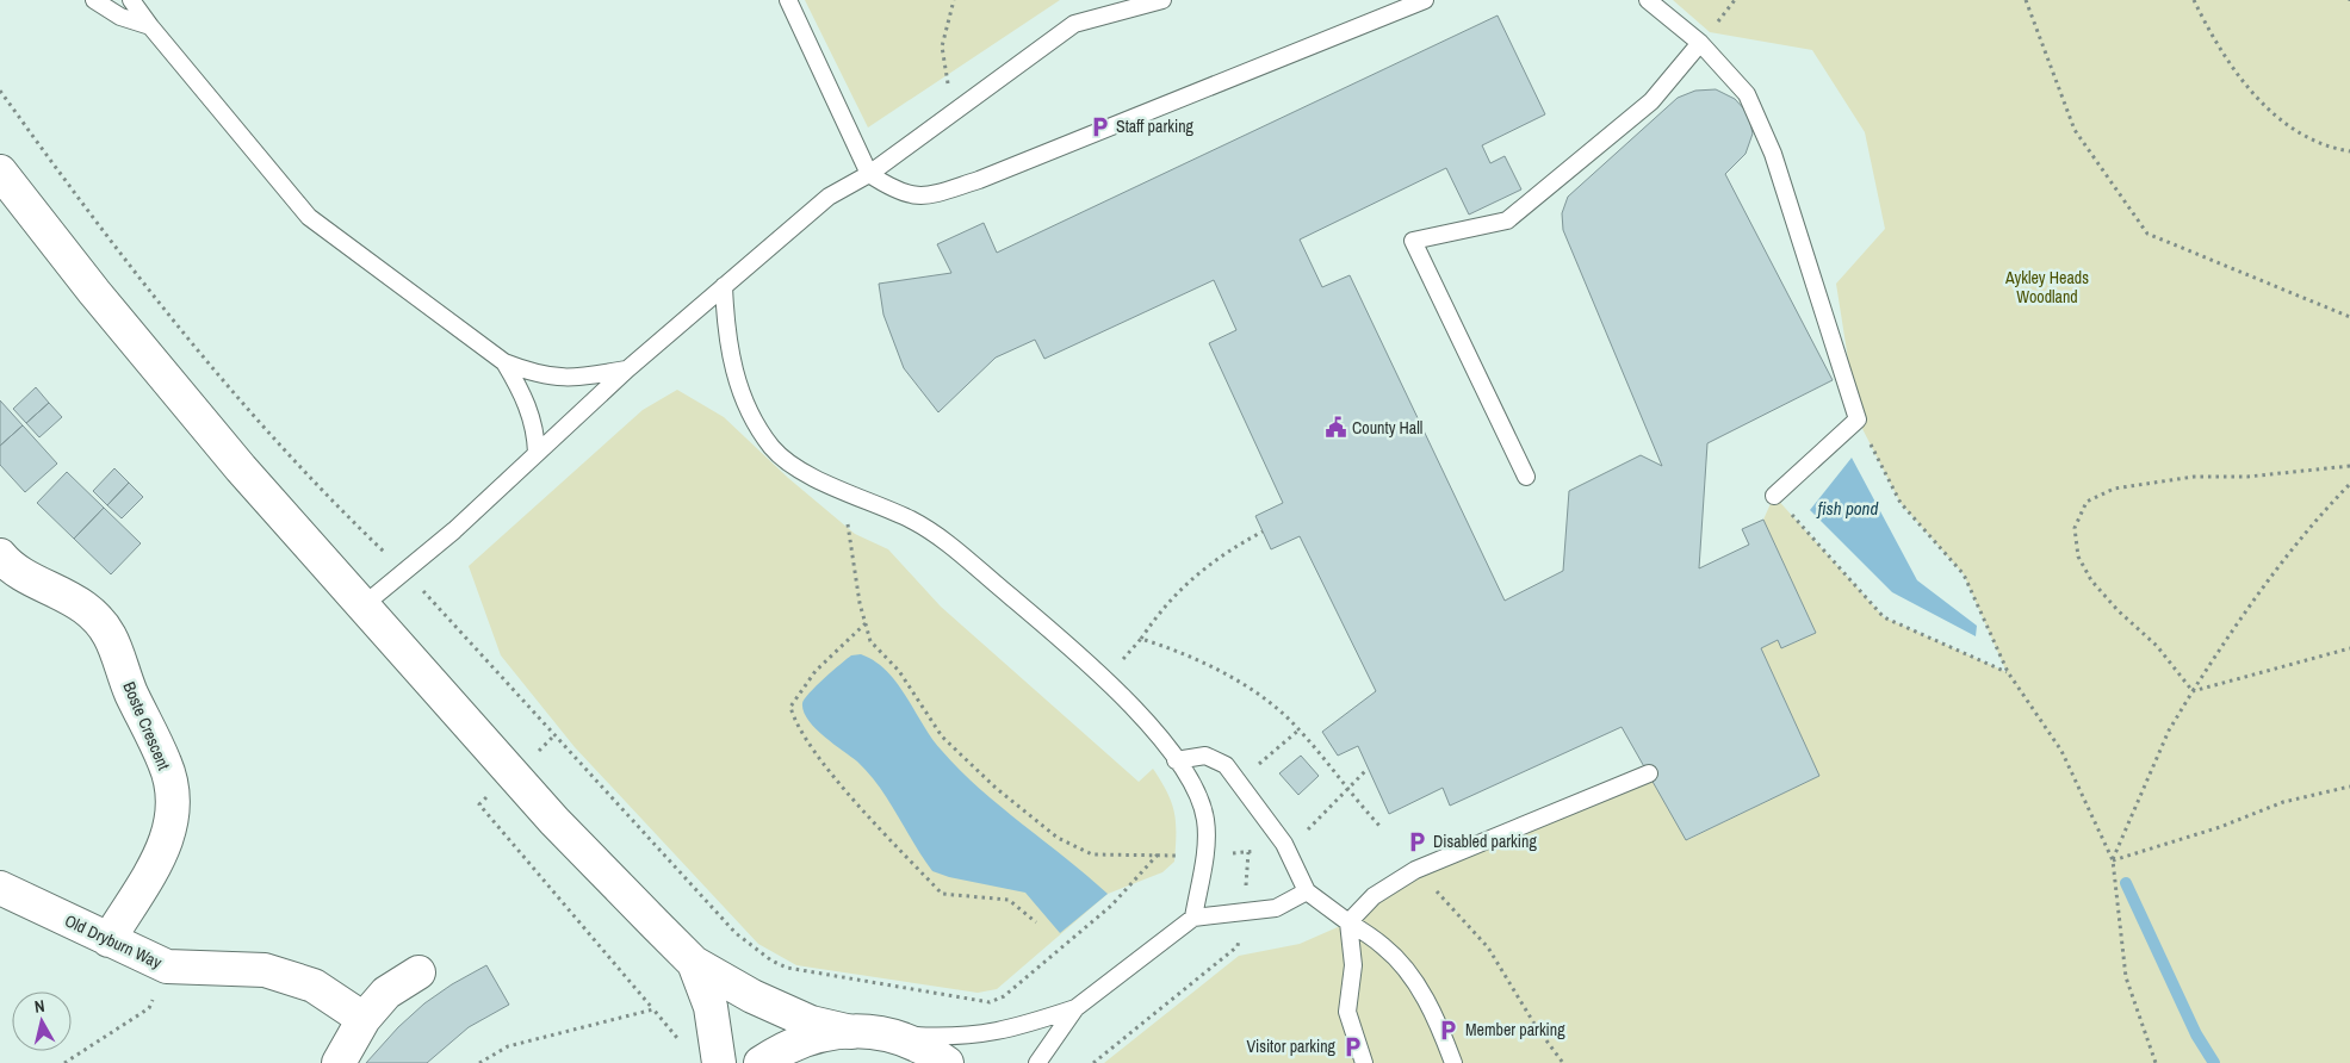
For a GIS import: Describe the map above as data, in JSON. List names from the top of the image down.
{
  "streets": {
    "main road": ["Boste Crescent", "Old Dryburn Way"]
  },
  "crossings": [
    ["Boste Crescent", "Old Dryburn Way"]
  ],
  "water": ["fish pond"],
  "parks": ["Aykley Heads Woodland"],
  "places": {
    "parking": [
      "Staff parking",
      "Disabled parking",
      "Member parking",
      "Visitor parking"
    ],
    "public building": ["County Hall"]
  },
  "north": "top"
}
